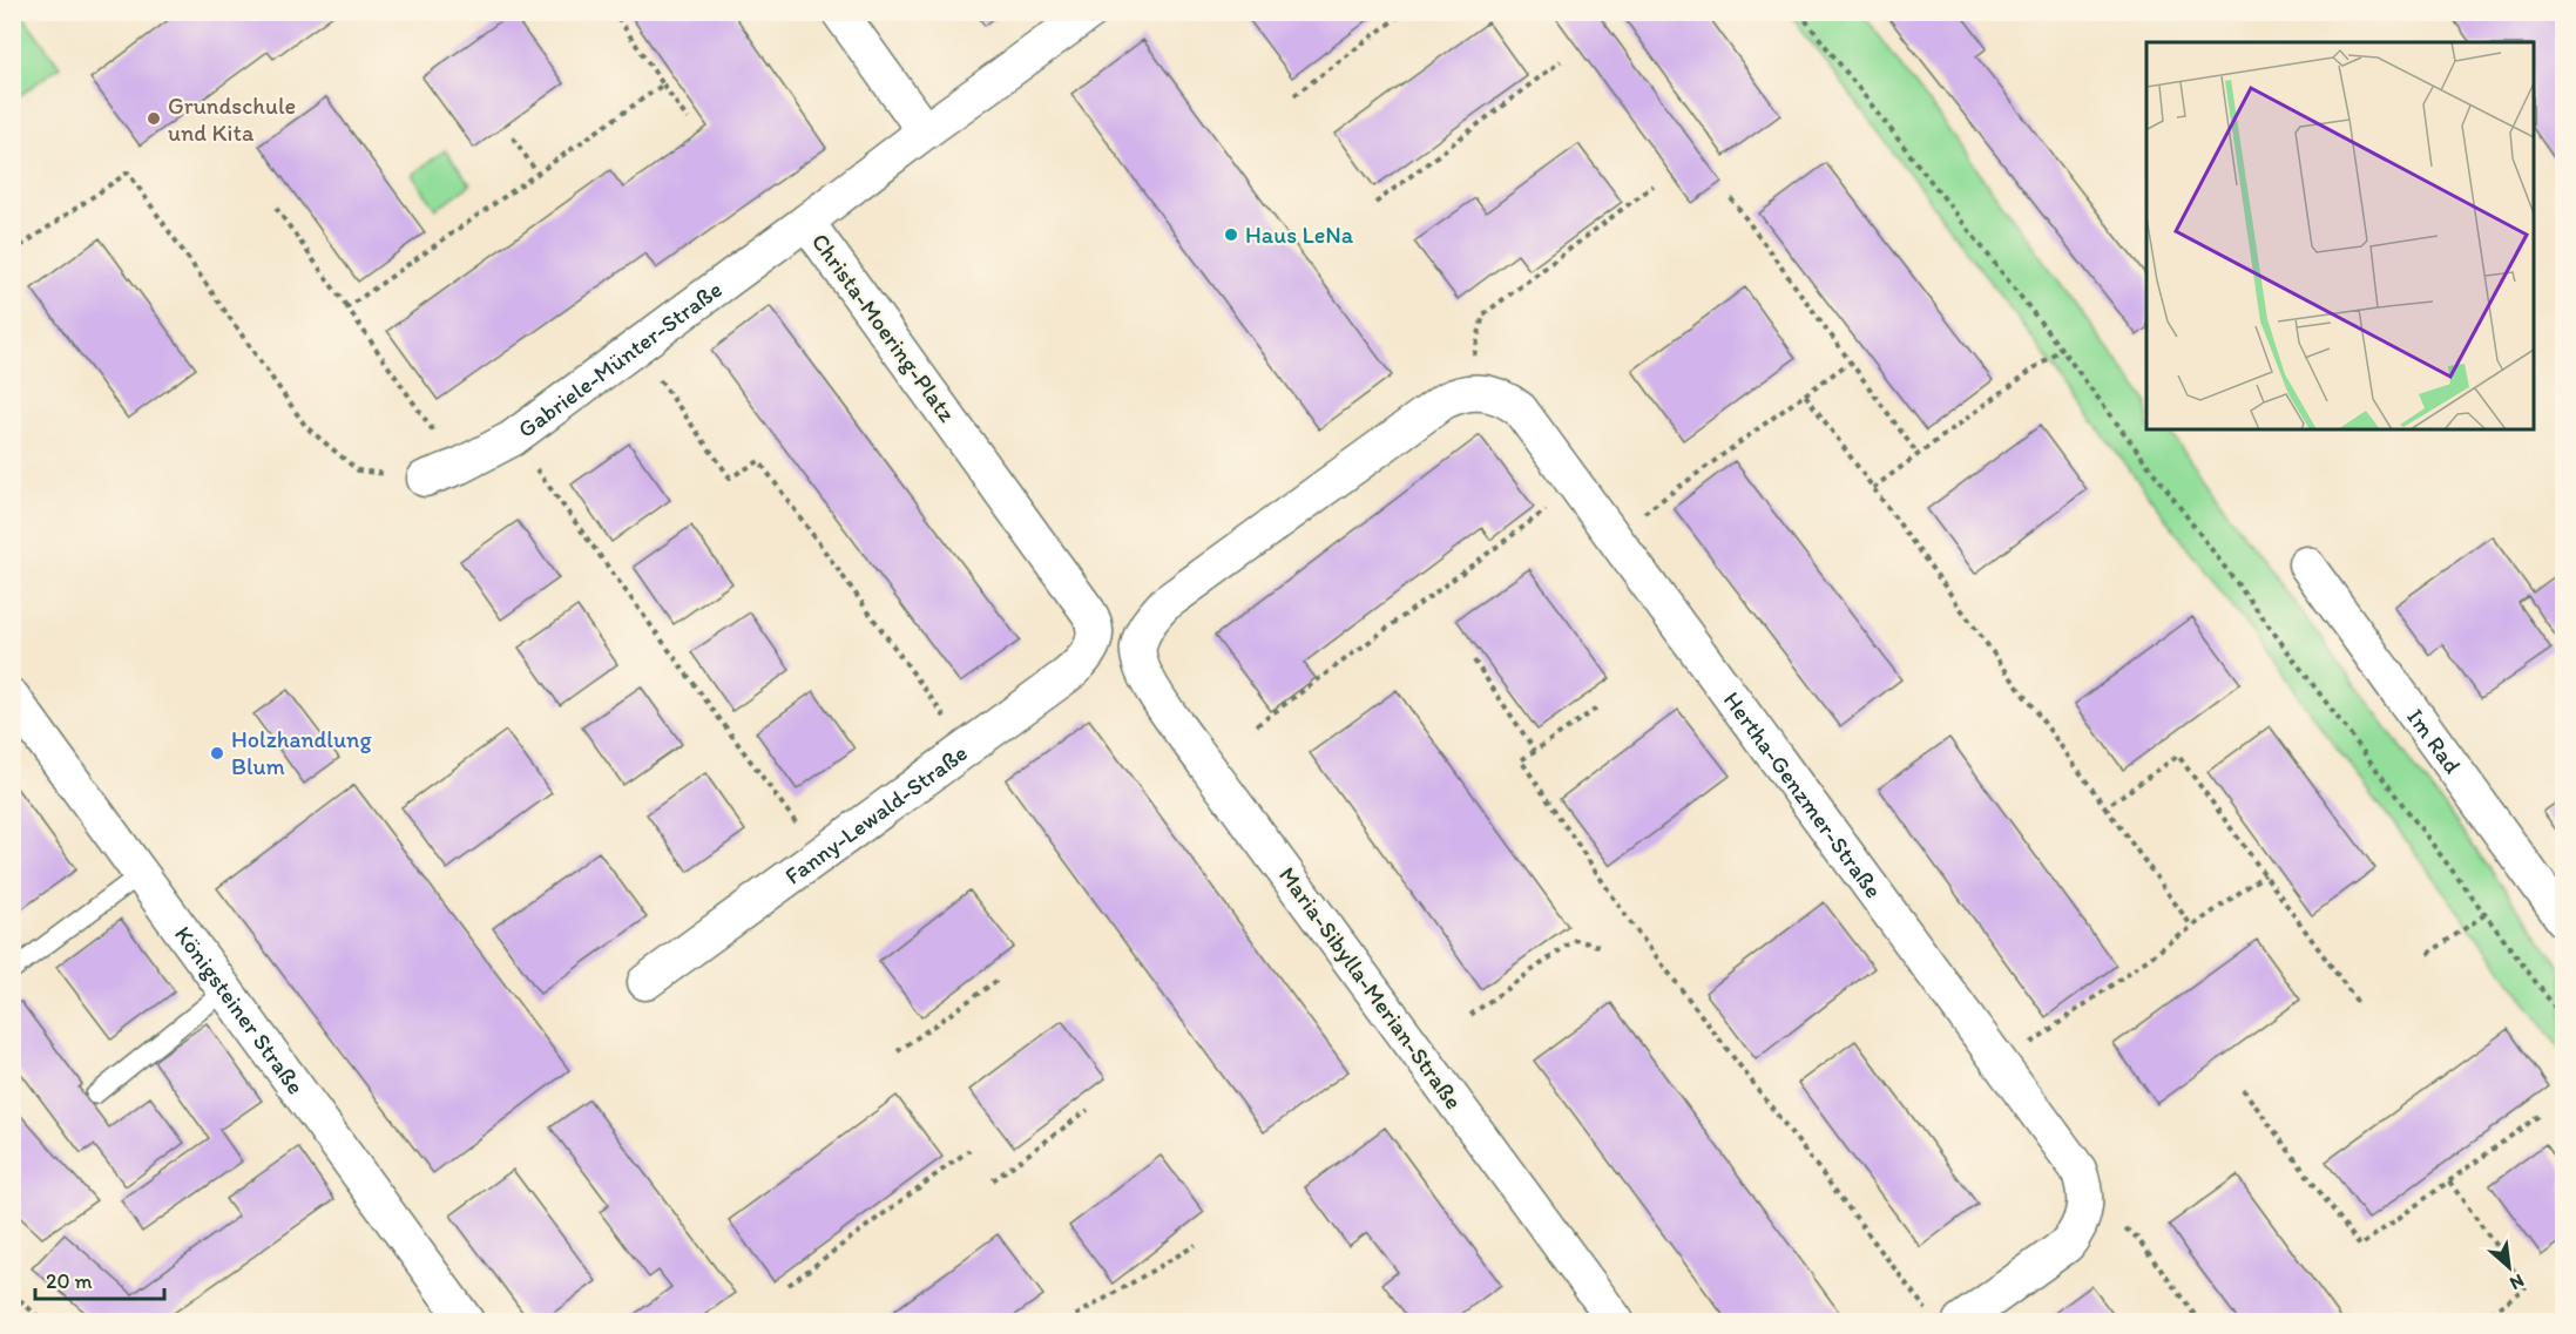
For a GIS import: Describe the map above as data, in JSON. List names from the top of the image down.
{
  "streets": {
    "street": [
      "Christa-Moering-Platz",
      "Gabriele-Münter-Straße",
      "Im Rad",
      "Hertha-Genzmer-Straße",
      "Fanny-Lewald-Straße",
      "Maria-Sibylla-Merian-Straße",
      "Königsteiner Straße"
    ]
  },
  "crossings": [
    ["Christa-Moering-Platz", "Gabriele-Münter-Straße"],
    ["Christa-Moering-Platz", "Fanny-Lewald-Straße"],
    ["Hertha-Genzmer-Straße", "Maria-Sibylla-Merian-Straße"]
  ],
  "places": ["Grundschule und Kita", "Haus LeNa", "Holzhandlung Blum"],
  "scale_bar": "20 m",
  "north": "bottom right"
}
